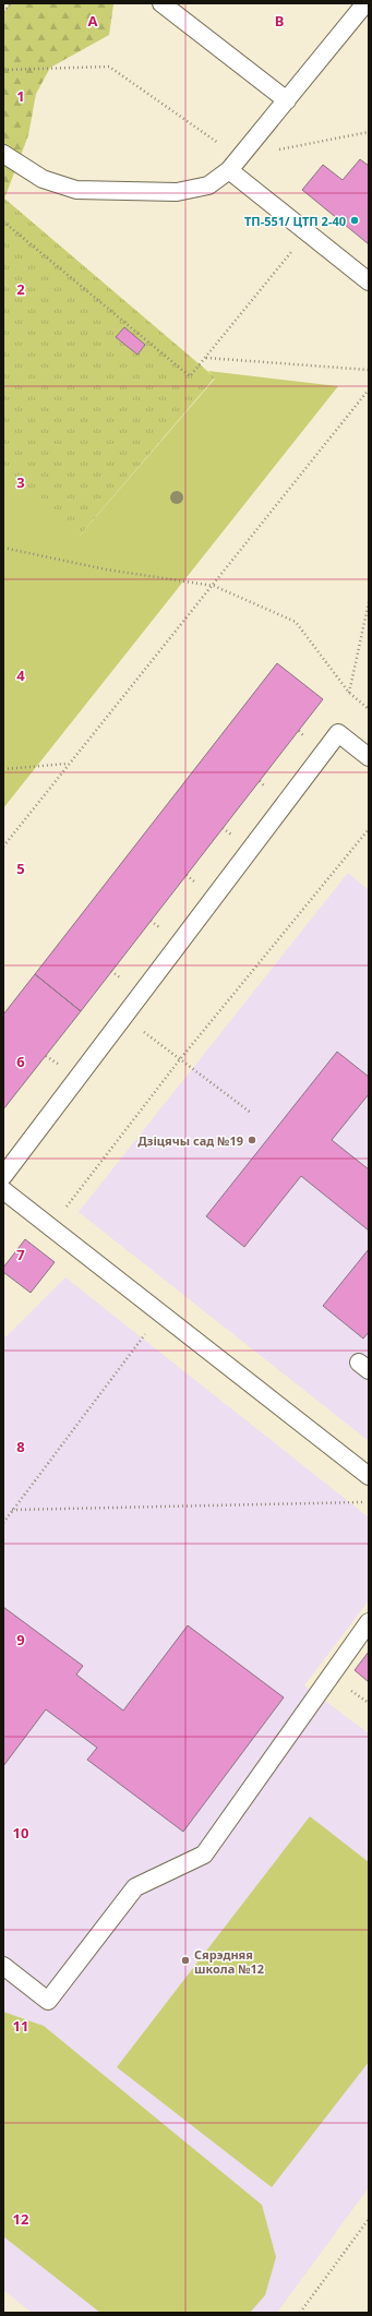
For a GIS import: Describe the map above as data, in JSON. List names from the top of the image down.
{
  "places": ["ТП-551/ ЦТП 2-40", "Дзіцячы сад №19", "Сярэдняя школа №12"],
  "grid": {
    "columns": ["A", "B"],
    "rows": [
      "1",
      "2",
      "3",
      "4",
      "5",
      "6",
      "7",
      "8",
      "9",
      "10",
      "11",
      "12"
    ]
  }
}
